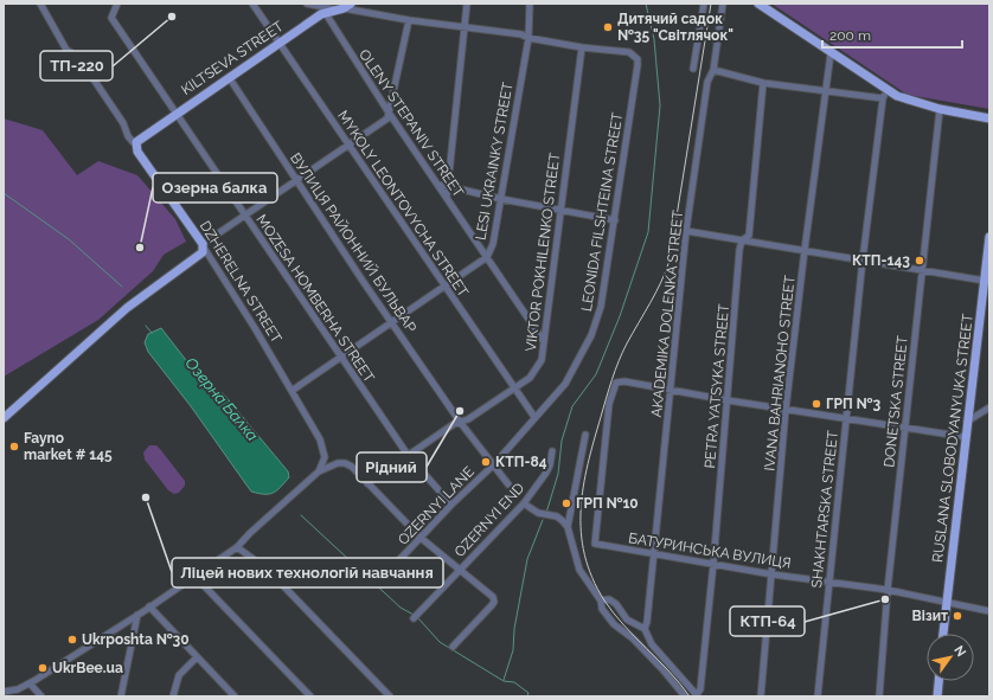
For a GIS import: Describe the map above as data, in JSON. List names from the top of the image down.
{
  "streets": {
    "main road": ["KILTSEVA STREET", "DZHERELNA STREET", "RUSLANA SLOBODYANYUKA STREET"],
    "street": [
      "OLENY STEPANIV STREET",
      "LESI UKRAINKY STREET",
      "MYKOLY LEONTOVYCHA STREET",
      "LEONIDA FILSHTEINA STREET",
      "ВУЛИЦЯ РАЙОННИЙ БУЛЬВАР",
      "VIKTOR POKHILENKO STREET",
      "MOZESA HOMBERHA STREET",
      "AKADEMIKA DOLENKA STREET",
      "IVANA BAHRIANOHO STREET",
      "PETRA YATSYKA STREET",
      "DONETSKA STREET",
      "OZERNYI LANE",
      "SHAKHTARSKA STREET",
      "OZERNYI END",
      "БАТУРИНСЬКА ВУЛИЦЯ"
    ]
  },
  "crossings": [
    ["KILTSEVA STREET", "OLENY STEPANIV STREET"],
    ["KILTSEVA STREET", "MYKOLY LEONTOVYCHA STREET"],
    ["KILTSEVA STREET", "ВУЛИЦЯ РАЙОННИЙ БУЛЬВАР"],
    ["KILTSEVA STREET", "DZHERELNA STREET"],
    ["KILTSEVA STREET", "MOZESA HOMBERHA STREET"],
    ["OLENY STEPANIV STREET", "LESI UKRAINKY STREET"],
    ["OLENY STEPANIV STREET", "VIKTOR POKHILENKO STREET"],
    ["LESI UKRAINKY STREET", "MYKOLY LEONTOVYCHA STREET"],
    ["LESI UKRAINKY STREET", "ВУЛИЦЯ РАЙОННИЙ БУЛЬВАР"],
    ["LESI UKRAINKY STREET", "DZHERELNA STREET"],
    ["LESI UKRAINKY STREET", "MOZESA HOMBERHA STREET"],
    ["MYKOLY LEONTOVYCHA STREET", "LEONIDA FILSHTEINA STREET"],
    ["MYKOLY LEONTOVYCHA STREET", "VIKTOR POKHILENKO STREET"],
    ["MYKOLY LEONTOVYCHA STREET", "OZERNYI LANE"],
    ["LEONIDA FILSHTEINA STREET", "VIKTOR POKHILENKO STREET"],
    ["LEONIDA FILSHTEINA STREET", "OZERNYI LANE"],
    ["ВУЛИЦЯ РАЙОННИЙ БУЛЬВАР", "VIKTOR POKHILENKO STREET"],
    ["ВУЛИЦЯ РАЙОННИЙ БУЛЬВАР", "OZERNYI LANE"],
    ["VIKTOR POKHILENKO STREET", "MOZESA HOMBERHA STREET"],
    ["MOZESA HOMBERHA STREET", "OZERNYI LANE"],
    ["AKADEMIKA DOLENKA STREET", "БАТУРИНСЬКА ВУЛИЦЯ"],
    ["IVANA BAHRIANOHO STREET", "БАТУРИНСЬКА ВУЛИЦЯ"],
    ["PETRA YATSYKA STREET", "БАТУРИНСЬКА ВУЛИЦЯ"],
    ["DONETSKA STREET", "БАТУРИНСЬКА ВУЛИЦЯ"],
    ["RUSLANA SLOBODYANYUKA STREET", "БАТУРИНСЬКА ВУЛИЦЯ"],
    ["SHAKHTARSKA STREET", "БАТУРИНСЬКА ВУЛИЦЯ"]
  ],
  "water": ["Озерна Балка"],
  "places": [
    "ТП-220",
    "Дитячий садок №35 \"Світлячок\"",
    "Озерна балка",
    "КТП-143",
    "ГРП №3",
    "Рідний",
    "Fayno market # 145",
    "КТП-84",
    "Ліцей нових технологій навчання",
    "ГРП №10",
    "КТП-64",
    "Візит",
    "Ukrposhta №30",
    "UkrBee.ua"
  ],
  "scale_bar": "200 m",
  "north": "top right"
}
